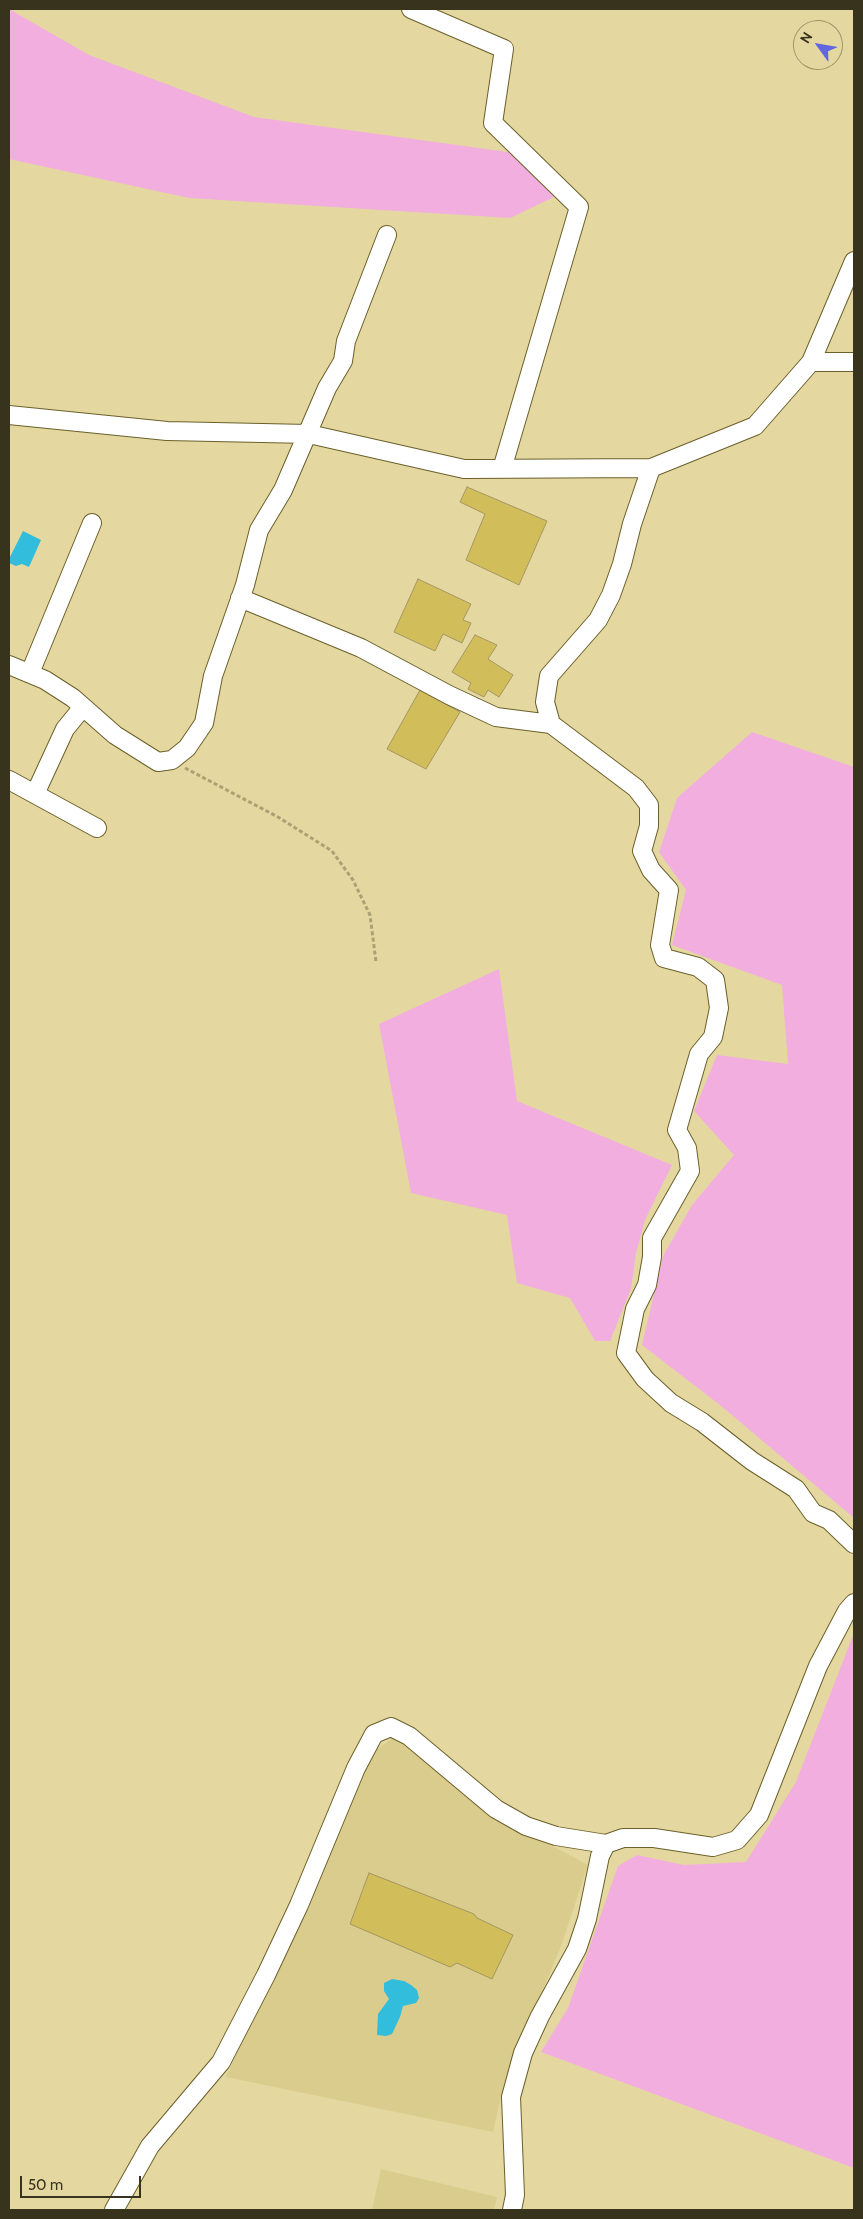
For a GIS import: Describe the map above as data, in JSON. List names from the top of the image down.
{
  "scale_bar": "50 m",
  "north": "top left"
}
